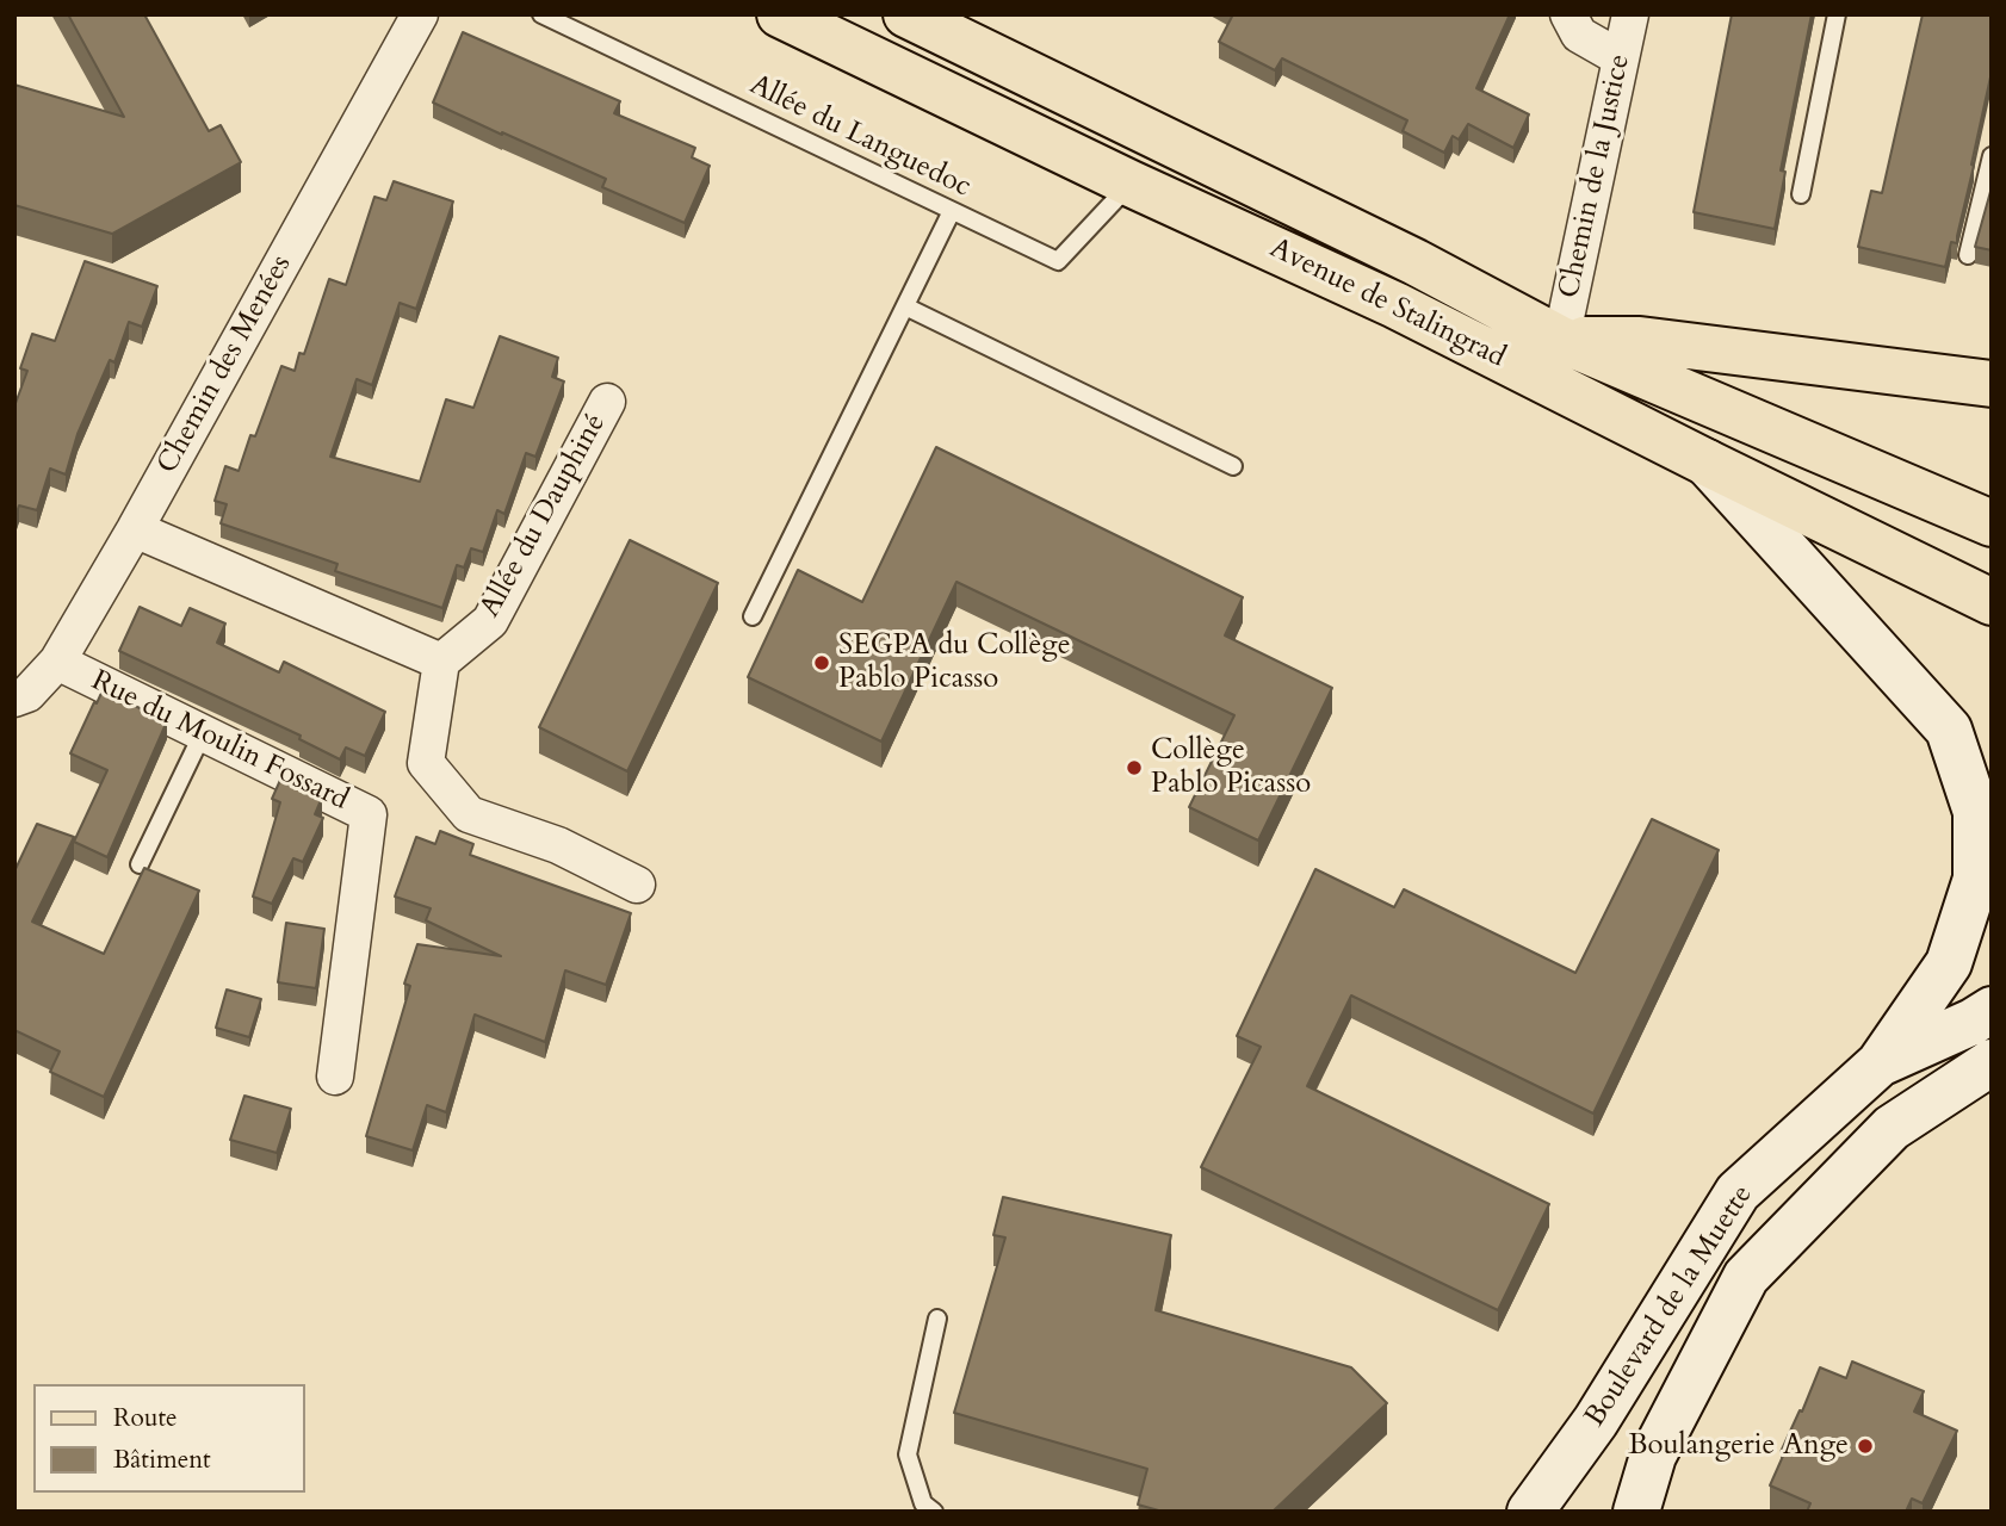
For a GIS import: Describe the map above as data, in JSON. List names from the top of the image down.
{
  "streets": {
    "main road": ["Avenue de Stalingrad", "Boulevard de la Muette"],
    "street": [
      "Chemin de la Justice",
      "Chemin des Menées",
      "Allée du Dauphiné",
      "Rue du Moulin Fossard"
    ],
    "lane": ["Allée du Languedoc"]
  },
  "crossings": [
    ["Allée du Languedoc", "Avenue de Stalingrad"],
    ["Chemin de la Justice", "Avenue de Stalingrad"],
    ["Chemin des Menées", "Rue du Moulin Fossard"]
  ],
  "places": ["SEGPA du Collège Pablo Picasso", "Collège Pablo Picasso", "Boulangerie Ange"],
  "legend": ["Route", "Bâtiment"]
}
